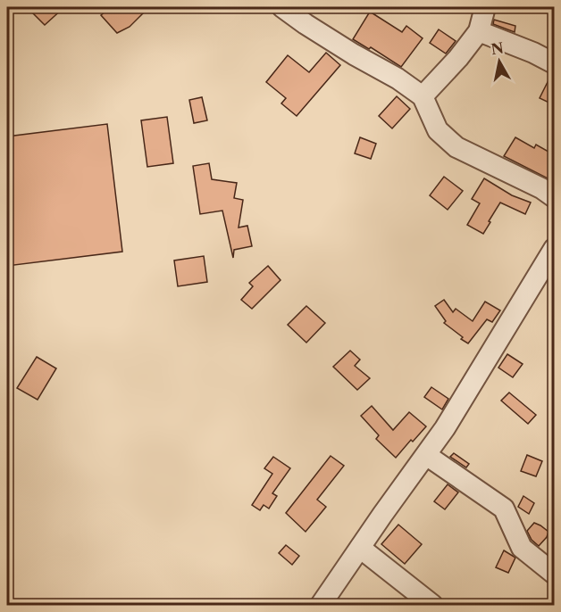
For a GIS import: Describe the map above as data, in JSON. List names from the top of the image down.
{
  "north": "top"
}
